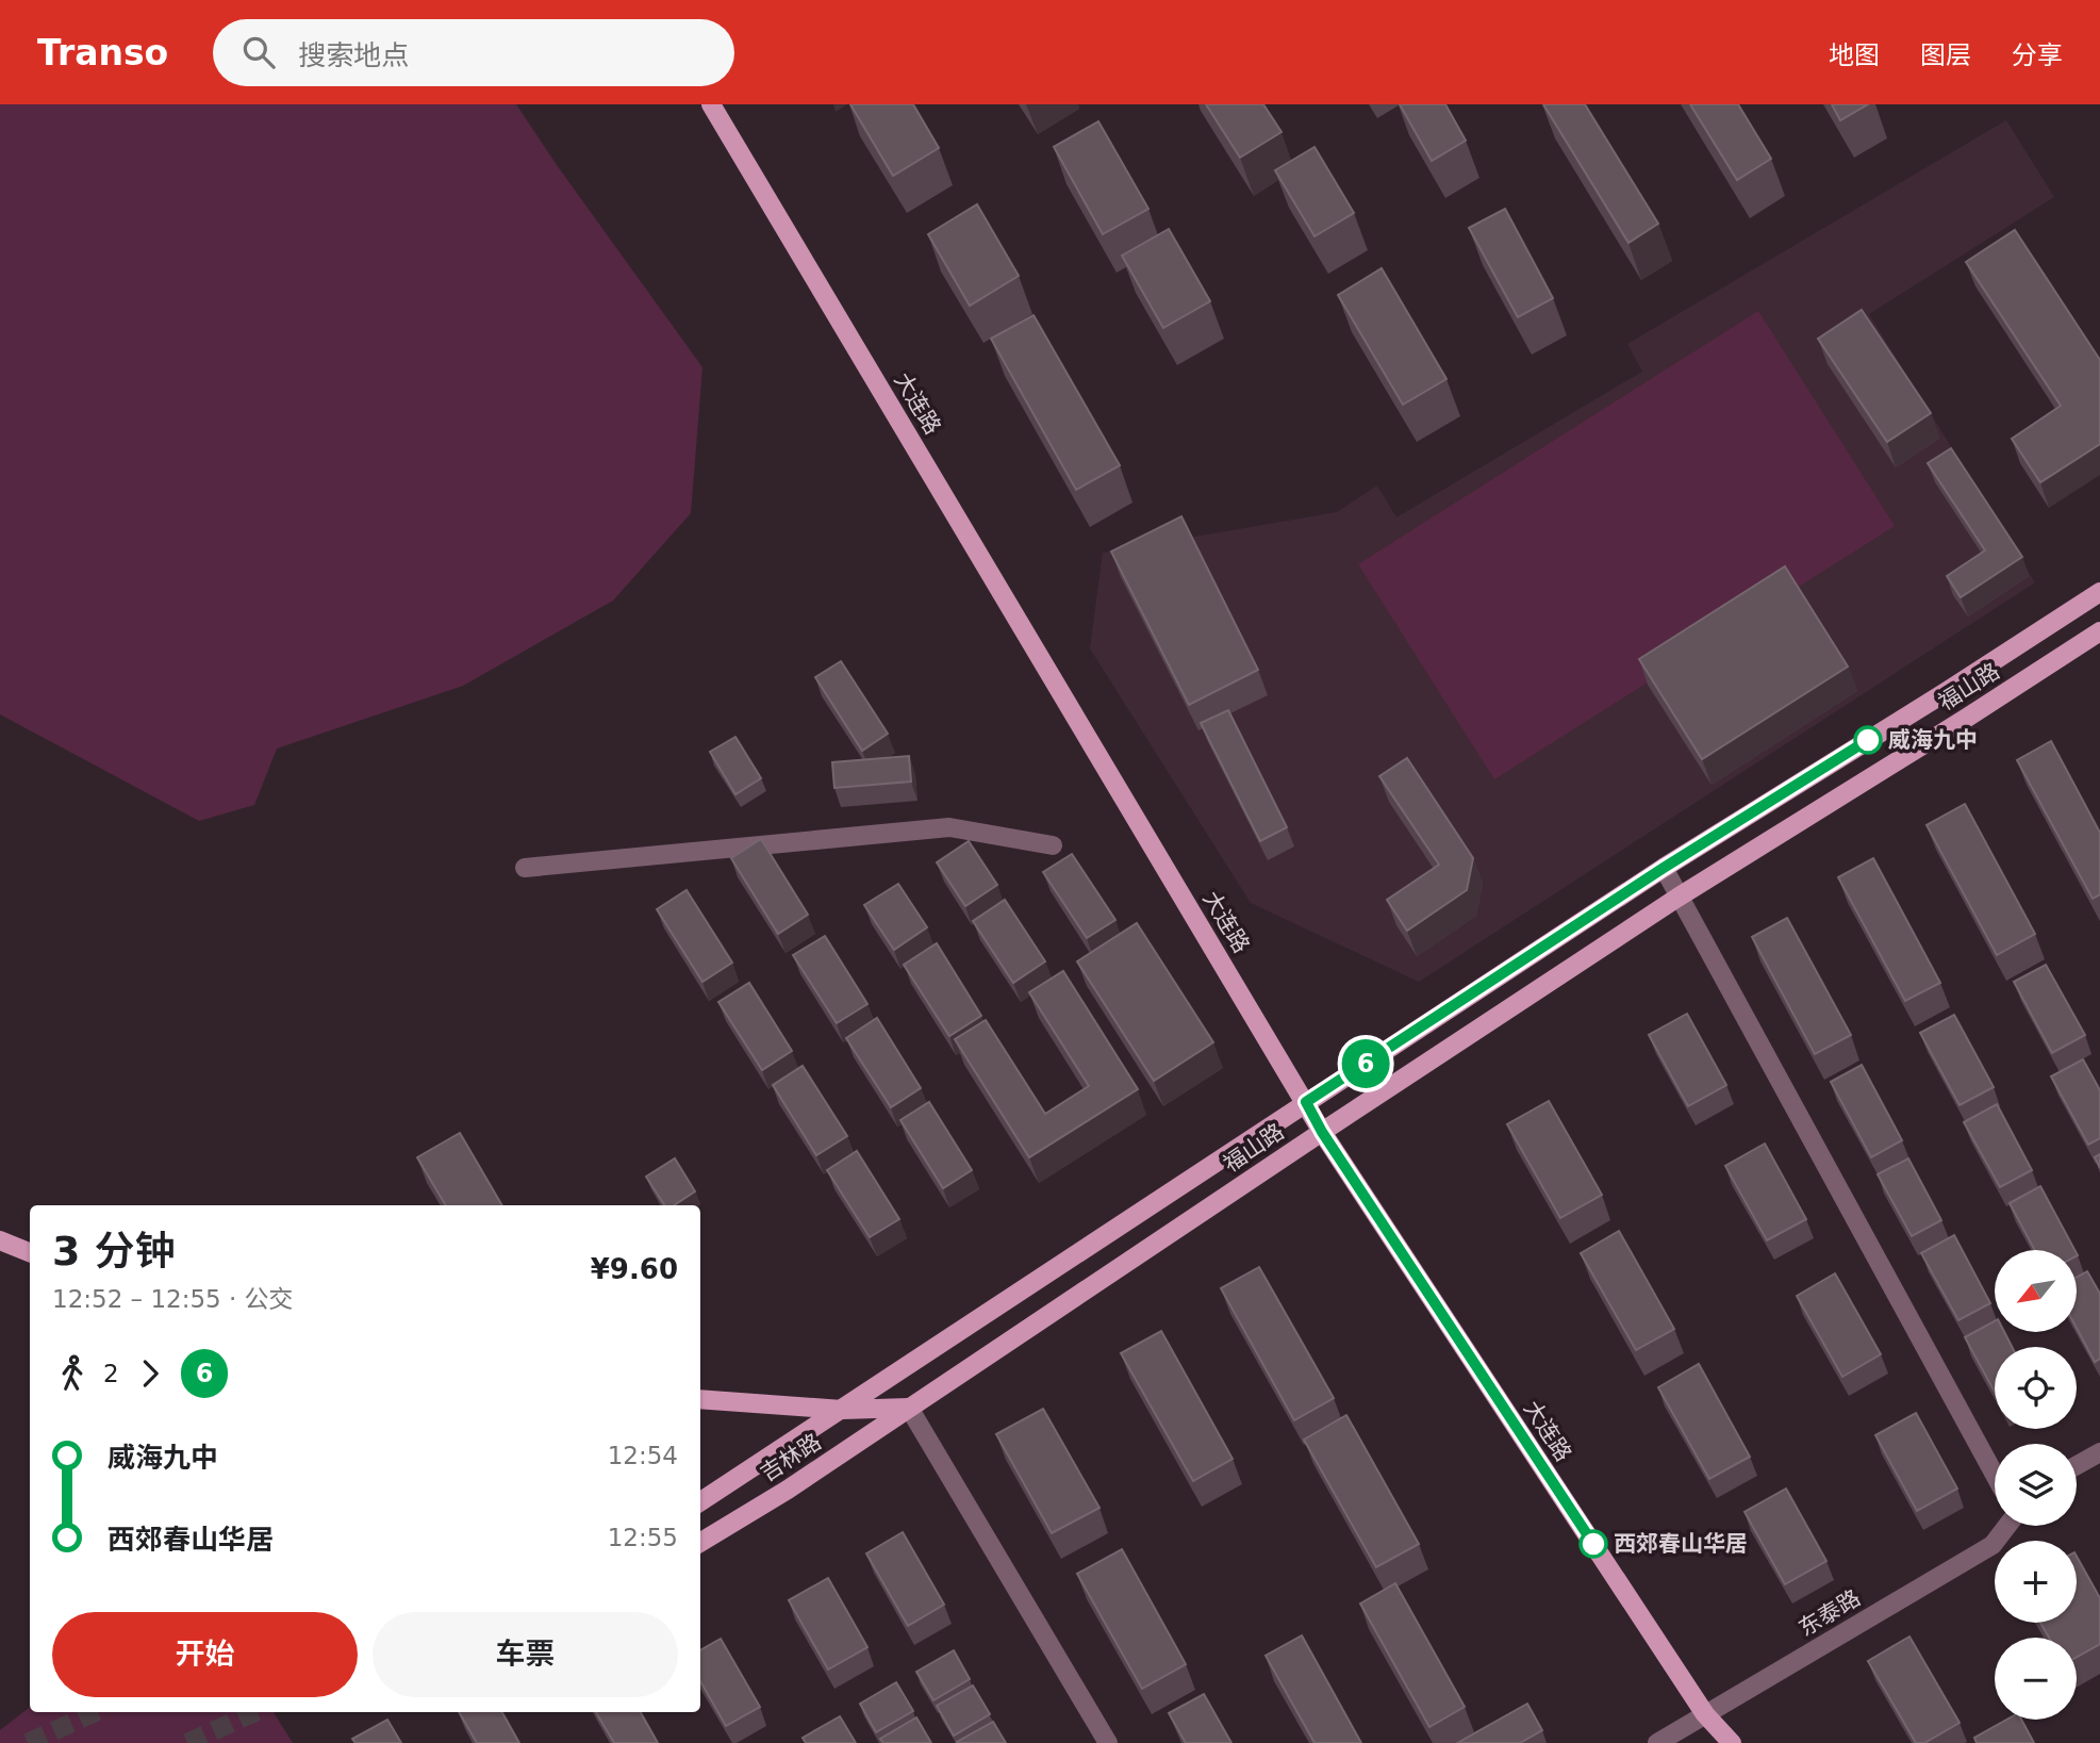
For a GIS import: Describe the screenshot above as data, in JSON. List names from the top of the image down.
{
  "streets": {
    "main road": ["大连路", "福山路", "吉林路"],
    "street": ["东泰路"]
  },
  "crossings": [
    ["大连路", "福山路"],
    ["大连路", "东泰路"],
    ["福山路", "吉林路"]
  ],
  "places": ["威海九中", "西郊春山华居"],
  "lines": ["bus line 6"],
  "north": "bottom left",
  "page": {
    "header": "Transo",
    "search": "搜索地点",
    "nav": ["地图", "图层", "分享"],
    "on_map": "6",
    "heading": ["3 分钟", "12:52 – 12:55 · 公交", "¥9.60"],
    "map_buttons": ["+", "−"],
    "legs": ["2", "6"],
    "list": [
      {
        "name": "威海九中",
        "value": "12:54"
      },
      {
        "name": "西郊春山华居",
        "value": "12:55"
      }
    ],
    "buttons": ["开始", "车票"]
  }
}
